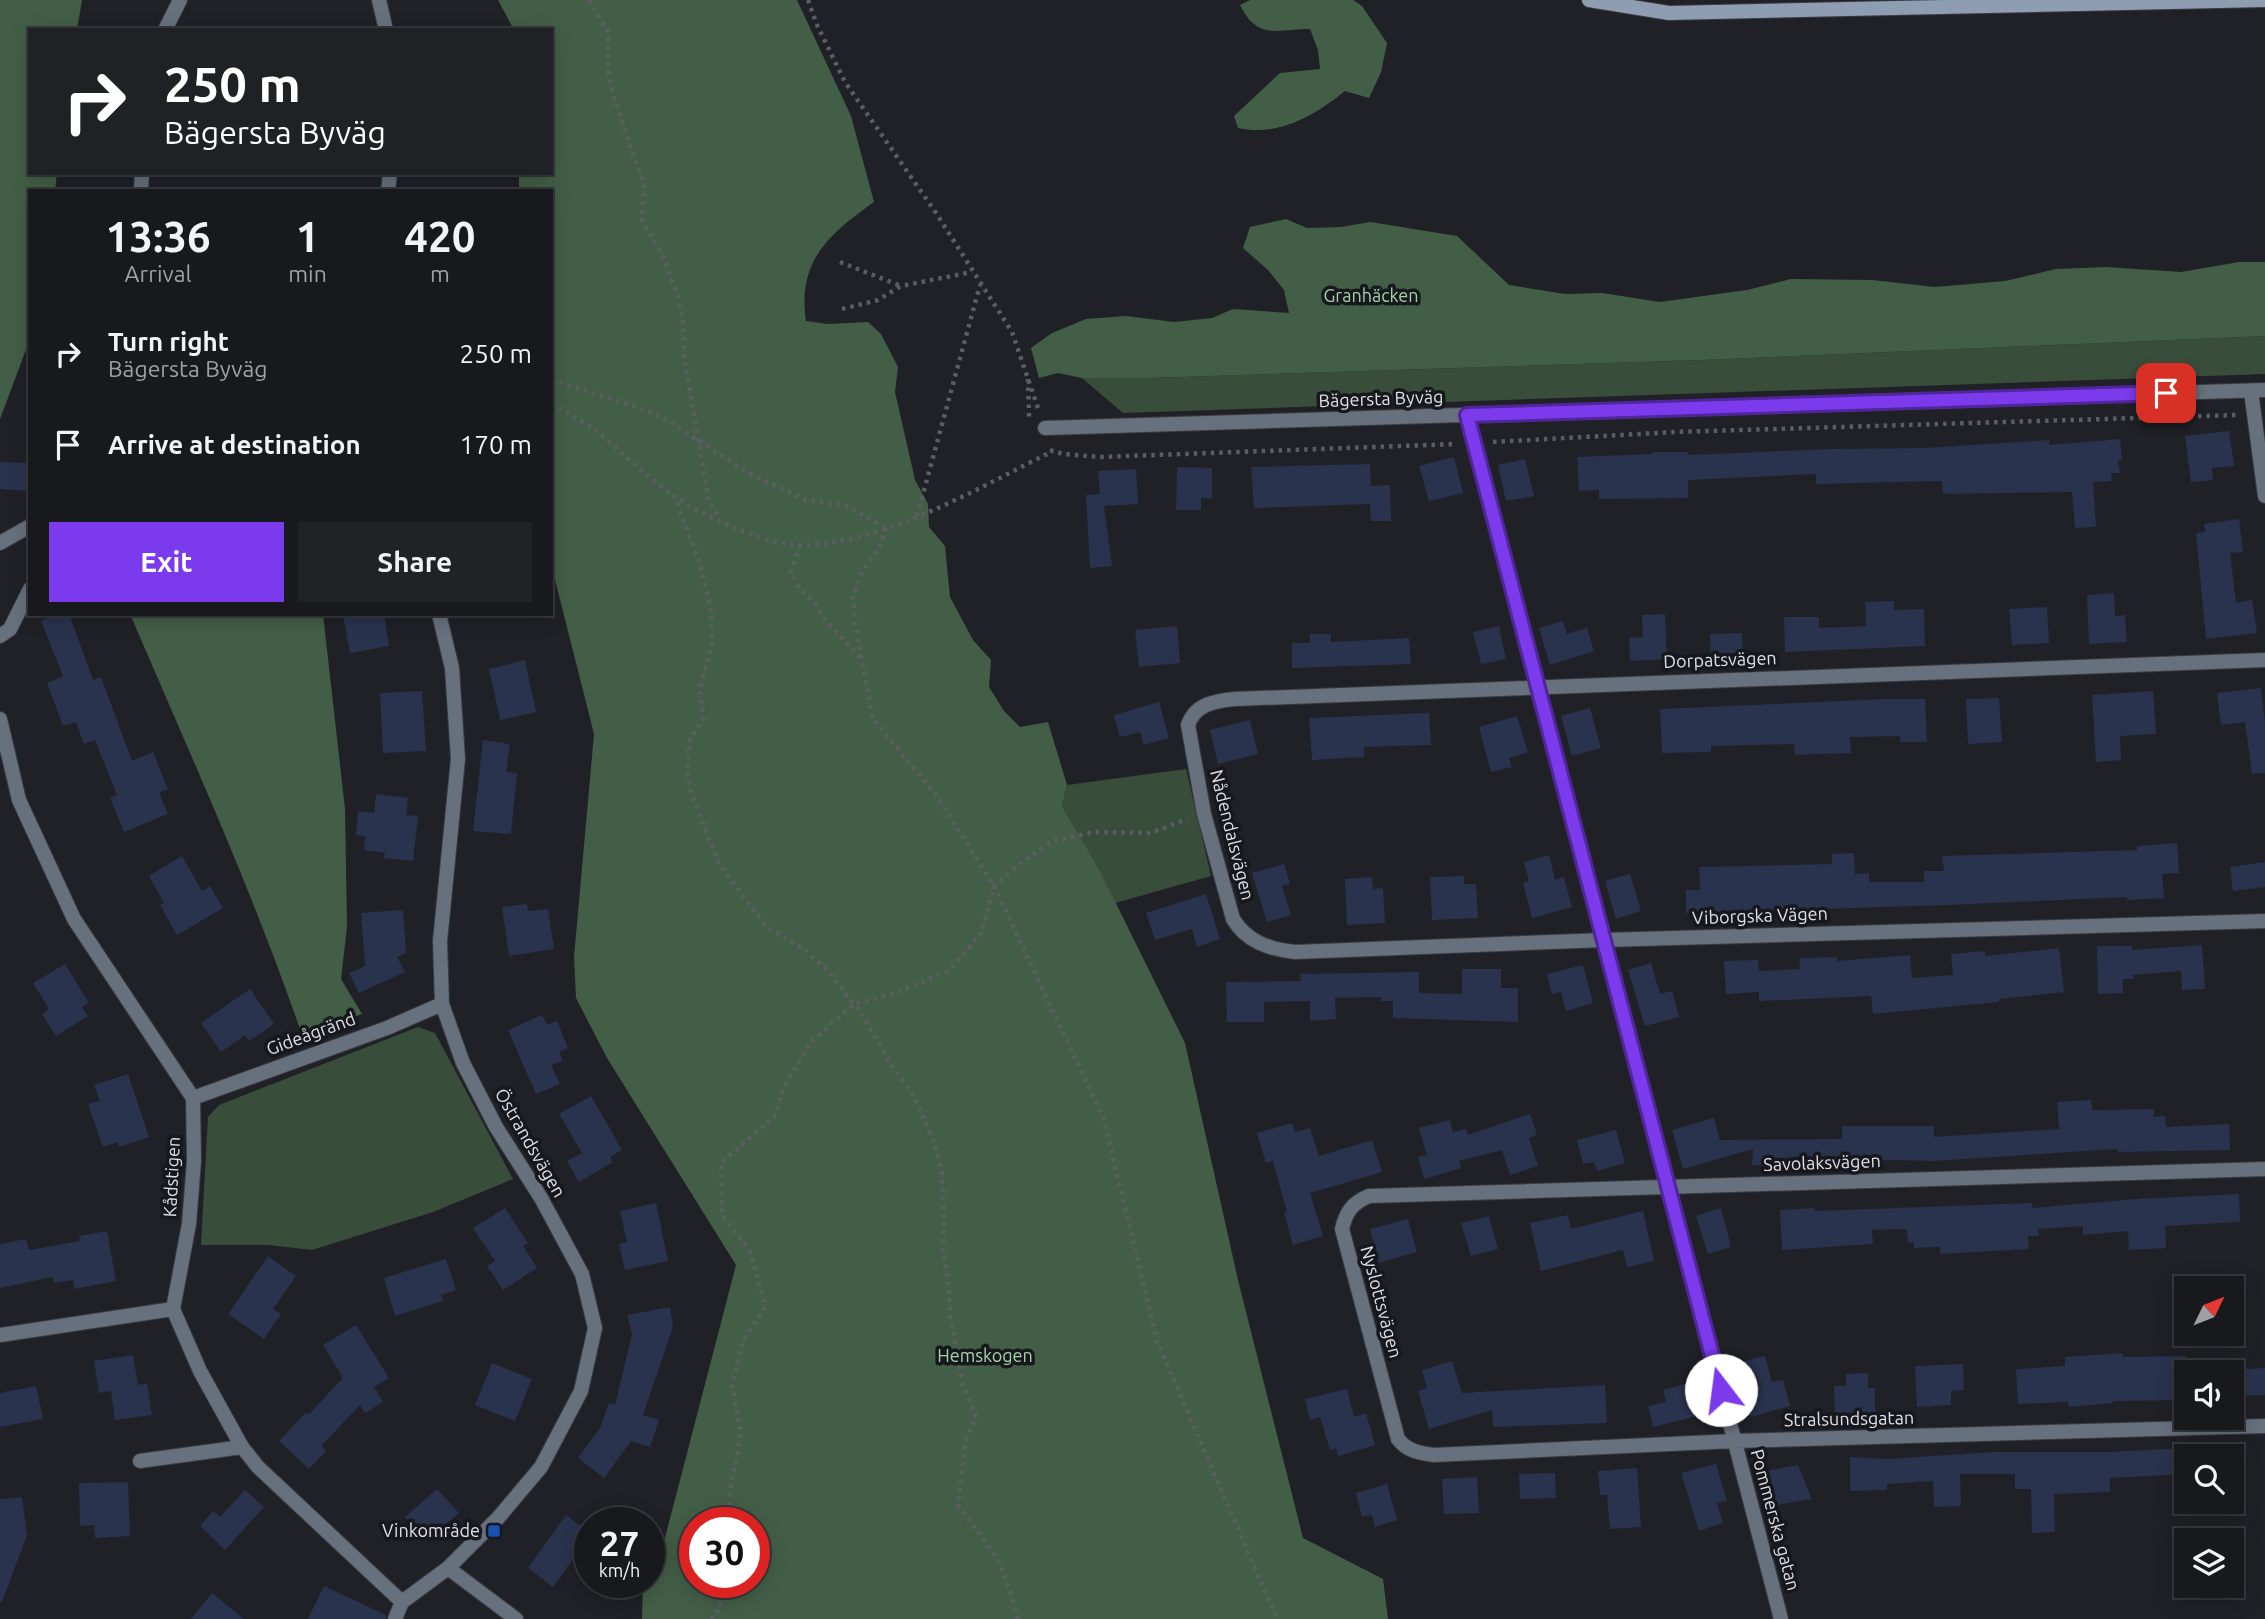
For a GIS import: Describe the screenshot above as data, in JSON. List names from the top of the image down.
{
  "streets": {
    "street": [
      "Bägersta Byväg",
      "Dorpatsvägen",
      "Nådendalsvägen",
      "Viborgska Vägen",
      "Gideågränd",
      "Östrandsvägen",
      "Savolaksvägen",
      "Kådstigen",
      "Nyslottsvägen",
      "Stralsundsgatan",
      "Pommerska gatan"
    ]
  },
  "crossings": [
    ["Bägersta Byväg", "Pommerska gatan"],
    ["Dorpatsvägen", "Nådendalsvägen"],
    ["Dorpatsvägen", "Pommerska gatan"],
    ["Nådendalsvägen", "Viborgska Vägen"],
    ["Viborgska Vägen", "Pommerska gatan"],
    ["Gideågränd", "Östrandsvägen"],
    ["Gideågränd", "Kådstigen"],
    ["Savolaksvägen", "Nyslottsvägen"],
    ["Savolaksvägen", "Pommerska gatan"],
    ["Nyslottsvägen", "Stralsundsgatan"],
    ["Stralsundsgatan", "Pommerska gatan"]
  ],
  "parks": ["Granhäcken", "Hemskogen"],
  "places": {
    "transit": ["Vinkområde"]
  },
  "north": "top right",
  "page": {
    "turn": ["250 m", "Bägersta Byväg"],
    "eta": [
      "13:36",
      "Arrival",
      "1",
      "min",
      "420",
      "m"
    ],
    "list": [
      {
        "name": "Turn right",
        "note": "Bägersta Byväg",
        "value": "250 m"
      },
      {
        "name": "Arrive at destination",
        "value": "170 m"
      }
    ],
    "buttons": ["Exit", "Share"],
    "speed": "27 km/h",
    "limit": "30"
  }
}
